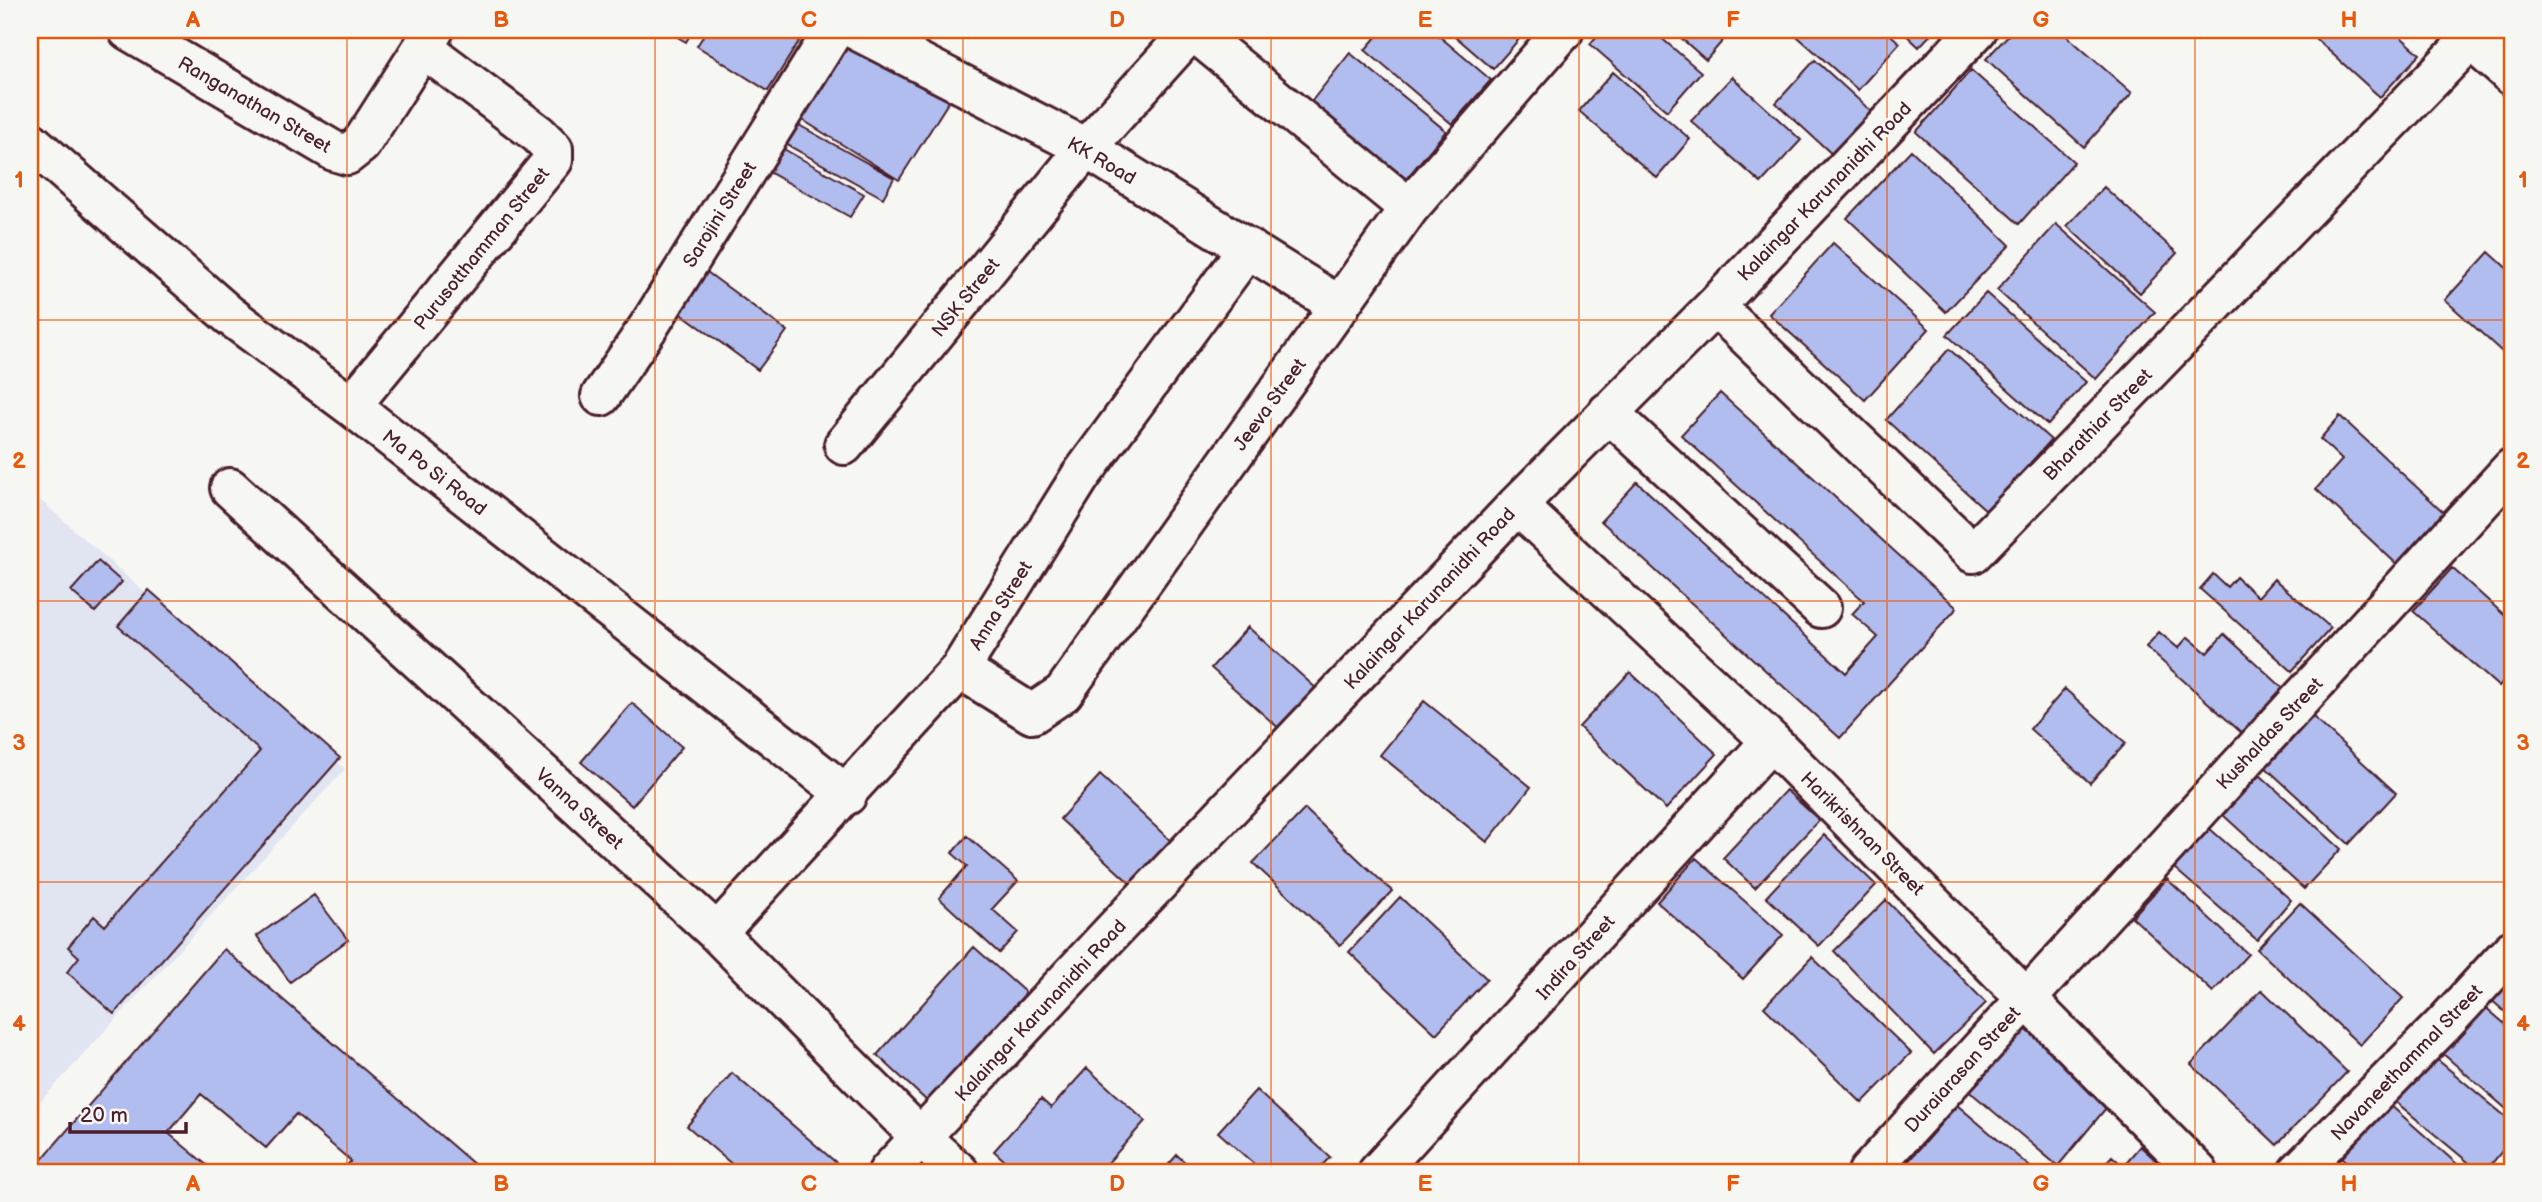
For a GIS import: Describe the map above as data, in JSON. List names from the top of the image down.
{
  "streets": {
    "street": [
      "Ranganathan Street",
      "KK Road",
      "Kalaingar Karunanidhi Road",
      "Sarojini Street",
      "Purusotthamman Street",
      "NSK Street",
      "Jeeva Street",
      "Bharathiar Street",
      "Ma Po Si Road",
      "Anna Street",
      "Kushaldas Street",
      "Vanna Street",
      "Harikrishnan Street",
      "Indira Street",
      "Navaneethammal Street",
      "Duraiarasan Street"
    ]
  },
  "crossings": [
    ["Ranganathan Street", "Purusotthamman Street"],
    ["KK Road", "NSK Street"],
    ["KK Road", "Jeeva Street"],
    ["KK Road", "Anna Street"],
    ["Kalaingar Karunanidhi Road", "Bharathiar Street"],
    ["Kalaingar Karunanidhi Road", "Vanna Street"],
    ["Kalaingar Karunanidhi Road", "Harikrishnan Street"],
    ["Purusotthamman Street", "Ma Po Si Road"],
    ["Jeeva Street", "Anna Street"],
    ["Ma Po Si Road", "Anna Street"],
    ["Anna Street", "Vanna Street"],
    ["Kushaldas Street", "Harikrishnan Street"],
    ["Kushaldas Street", "Duraiarasan Street"],
    ["Harikrishnan Street", "Indira Street"],
    ["Harikrishnan Street", "Duraiarasan Street"]
  ],
  "scale_bar": "20 m",
  "grid": {
    "columns": [
      "A",
      "B",
      "C",
      "D",
      "E",
      "F",
      "G",
      "H"
    ],
    "rows": [
      "1",
      "2",
      "3",
      "4"
    ]
  }
}
